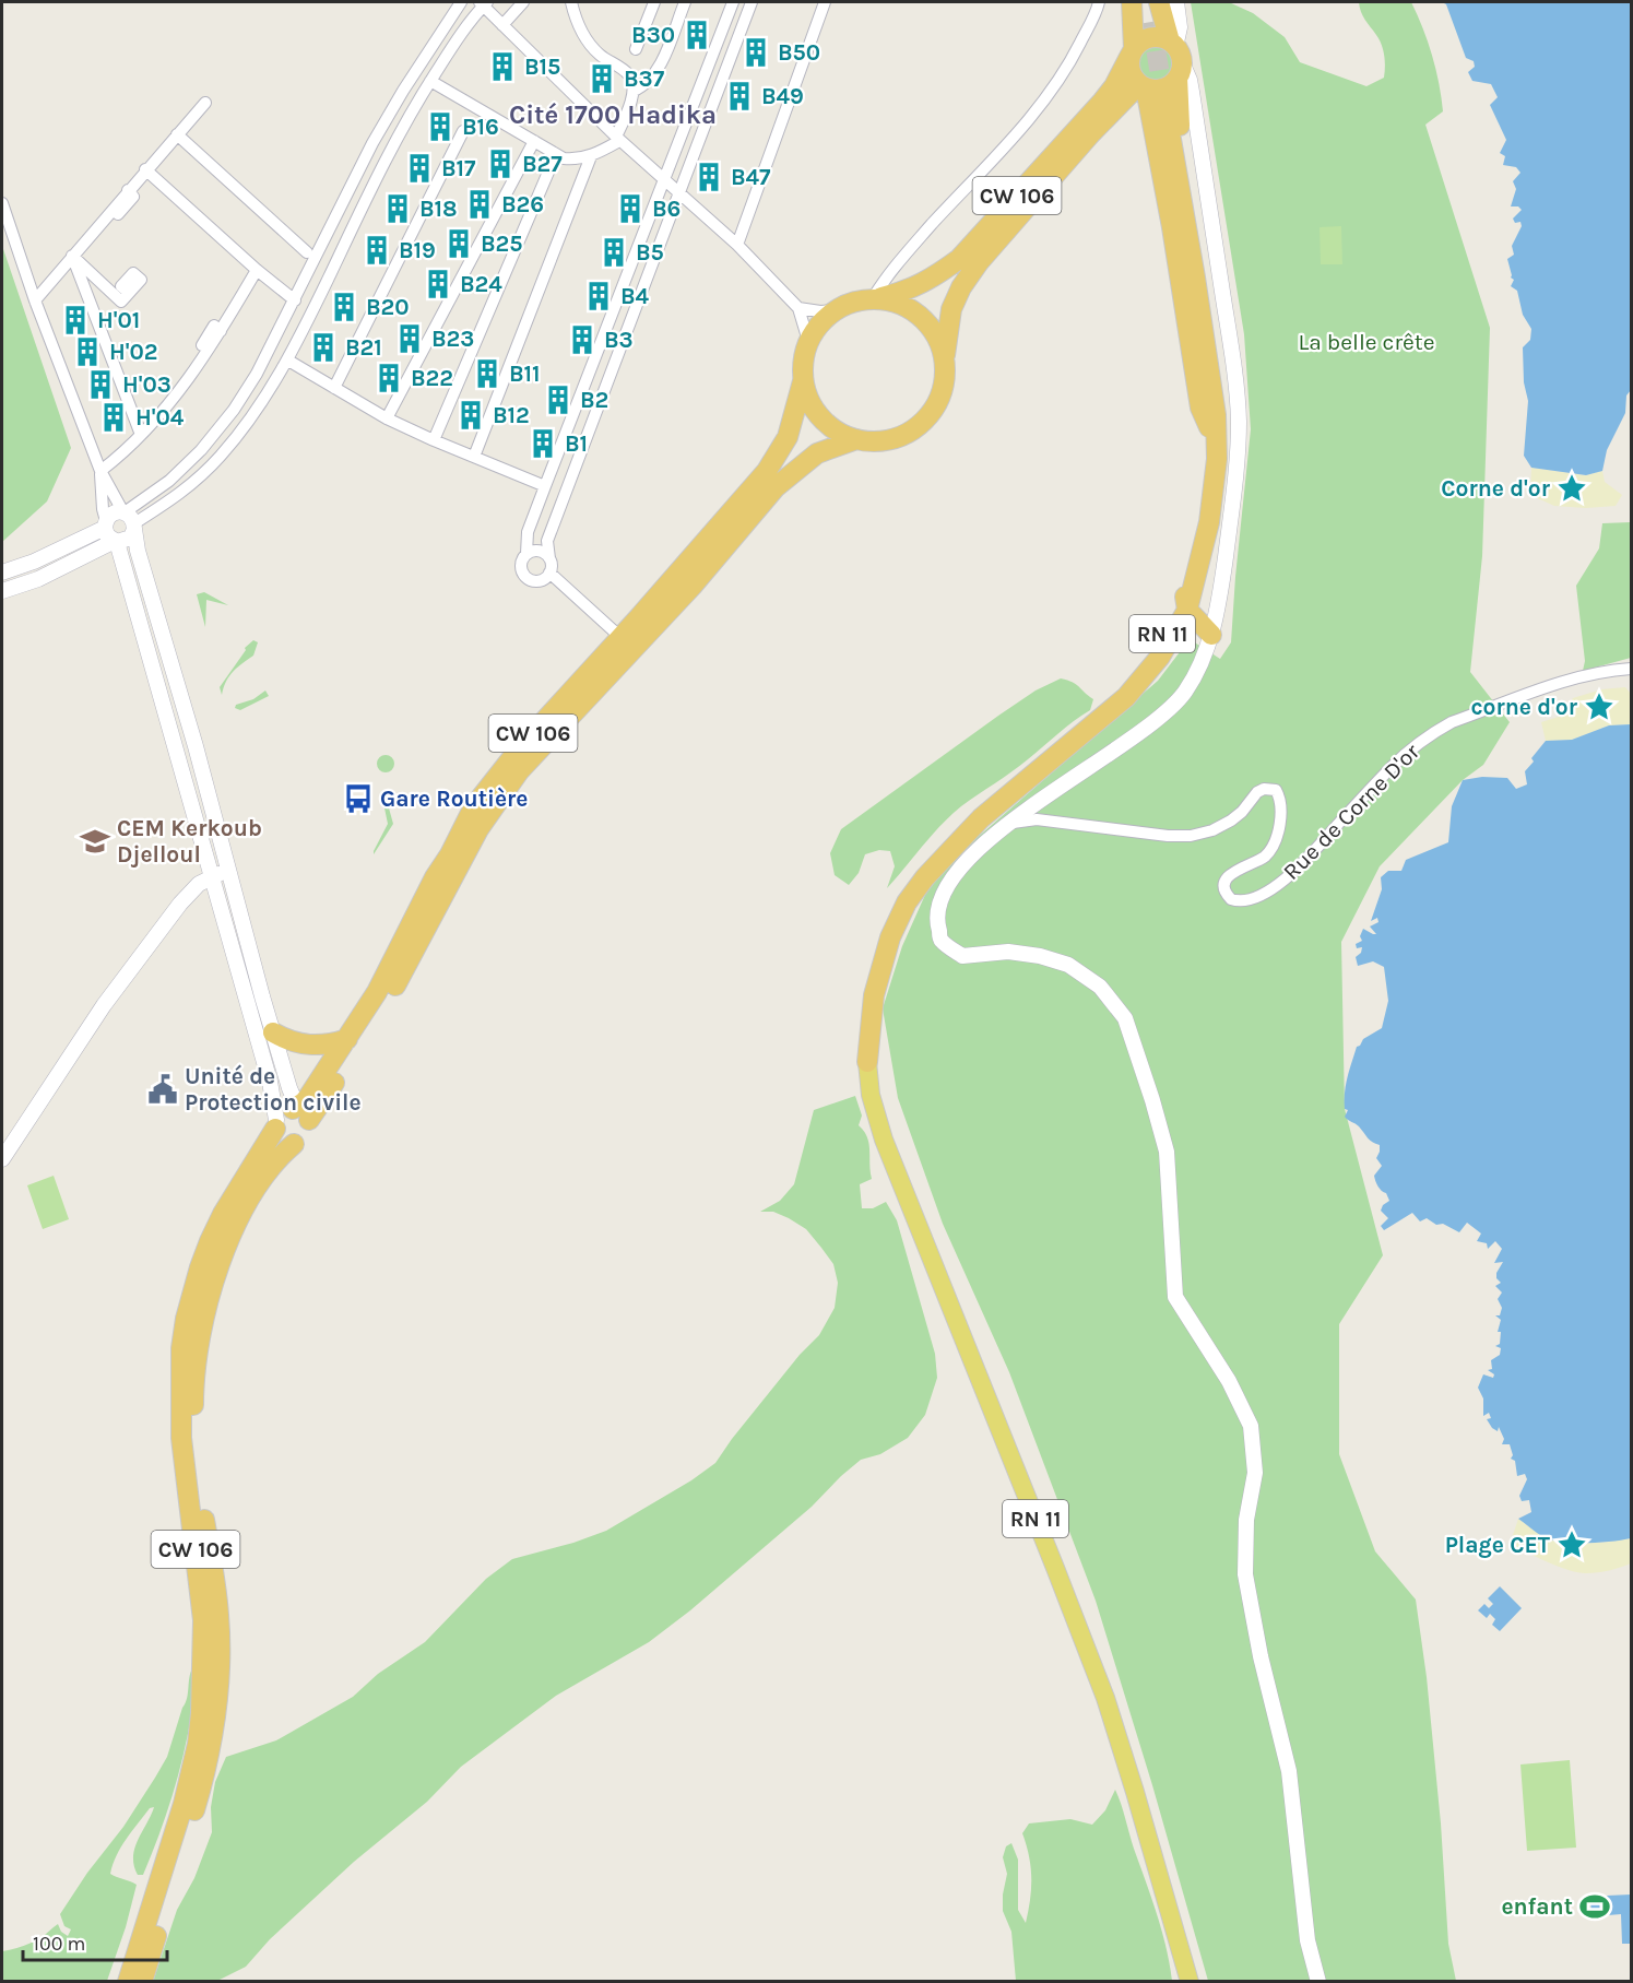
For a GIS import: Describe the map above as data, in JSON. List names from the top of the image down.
{
  "streets": {
    "highway": ["CW 106", "RN 11"],
    "street": ["Rue de Corne D'or"]
  },
  "crossings": [
    ["CW 106", "RN 11"]
  ],
  "districts": ["Cité 1700 Hadika"],
  "parks": ["La belle crête"],
  "places": {
    "building": [
      "B30",
      "B50",
      "B15",
      "B37",
      "B49",
      "B16",
      "B27",
      "B17",
      "B47",
      "B26",
      "B18",
      "B6",
      "B25",
      "B19",
      "B5",
      "B24",
      "B4",
      "B20",
      "H'01",
      "B23",
      "B3",
      "B21",
      "H'02",
      "B11",
      "B22",
      "H'03",
      "B2",
      "B12",
      "H'04",
      "B1"
    ],
    "place": ["Corne d'or", "corne d'or", "Plage CET"],
    "bus stop": ["Gare Routière"],
    "school or university": ["CEM Kerkoub Djelloul"],
    "public building": ["Unité de Protection civile"],
    "sports": ["enfant"]
  },
  "scale_bar": "100 m"
}
